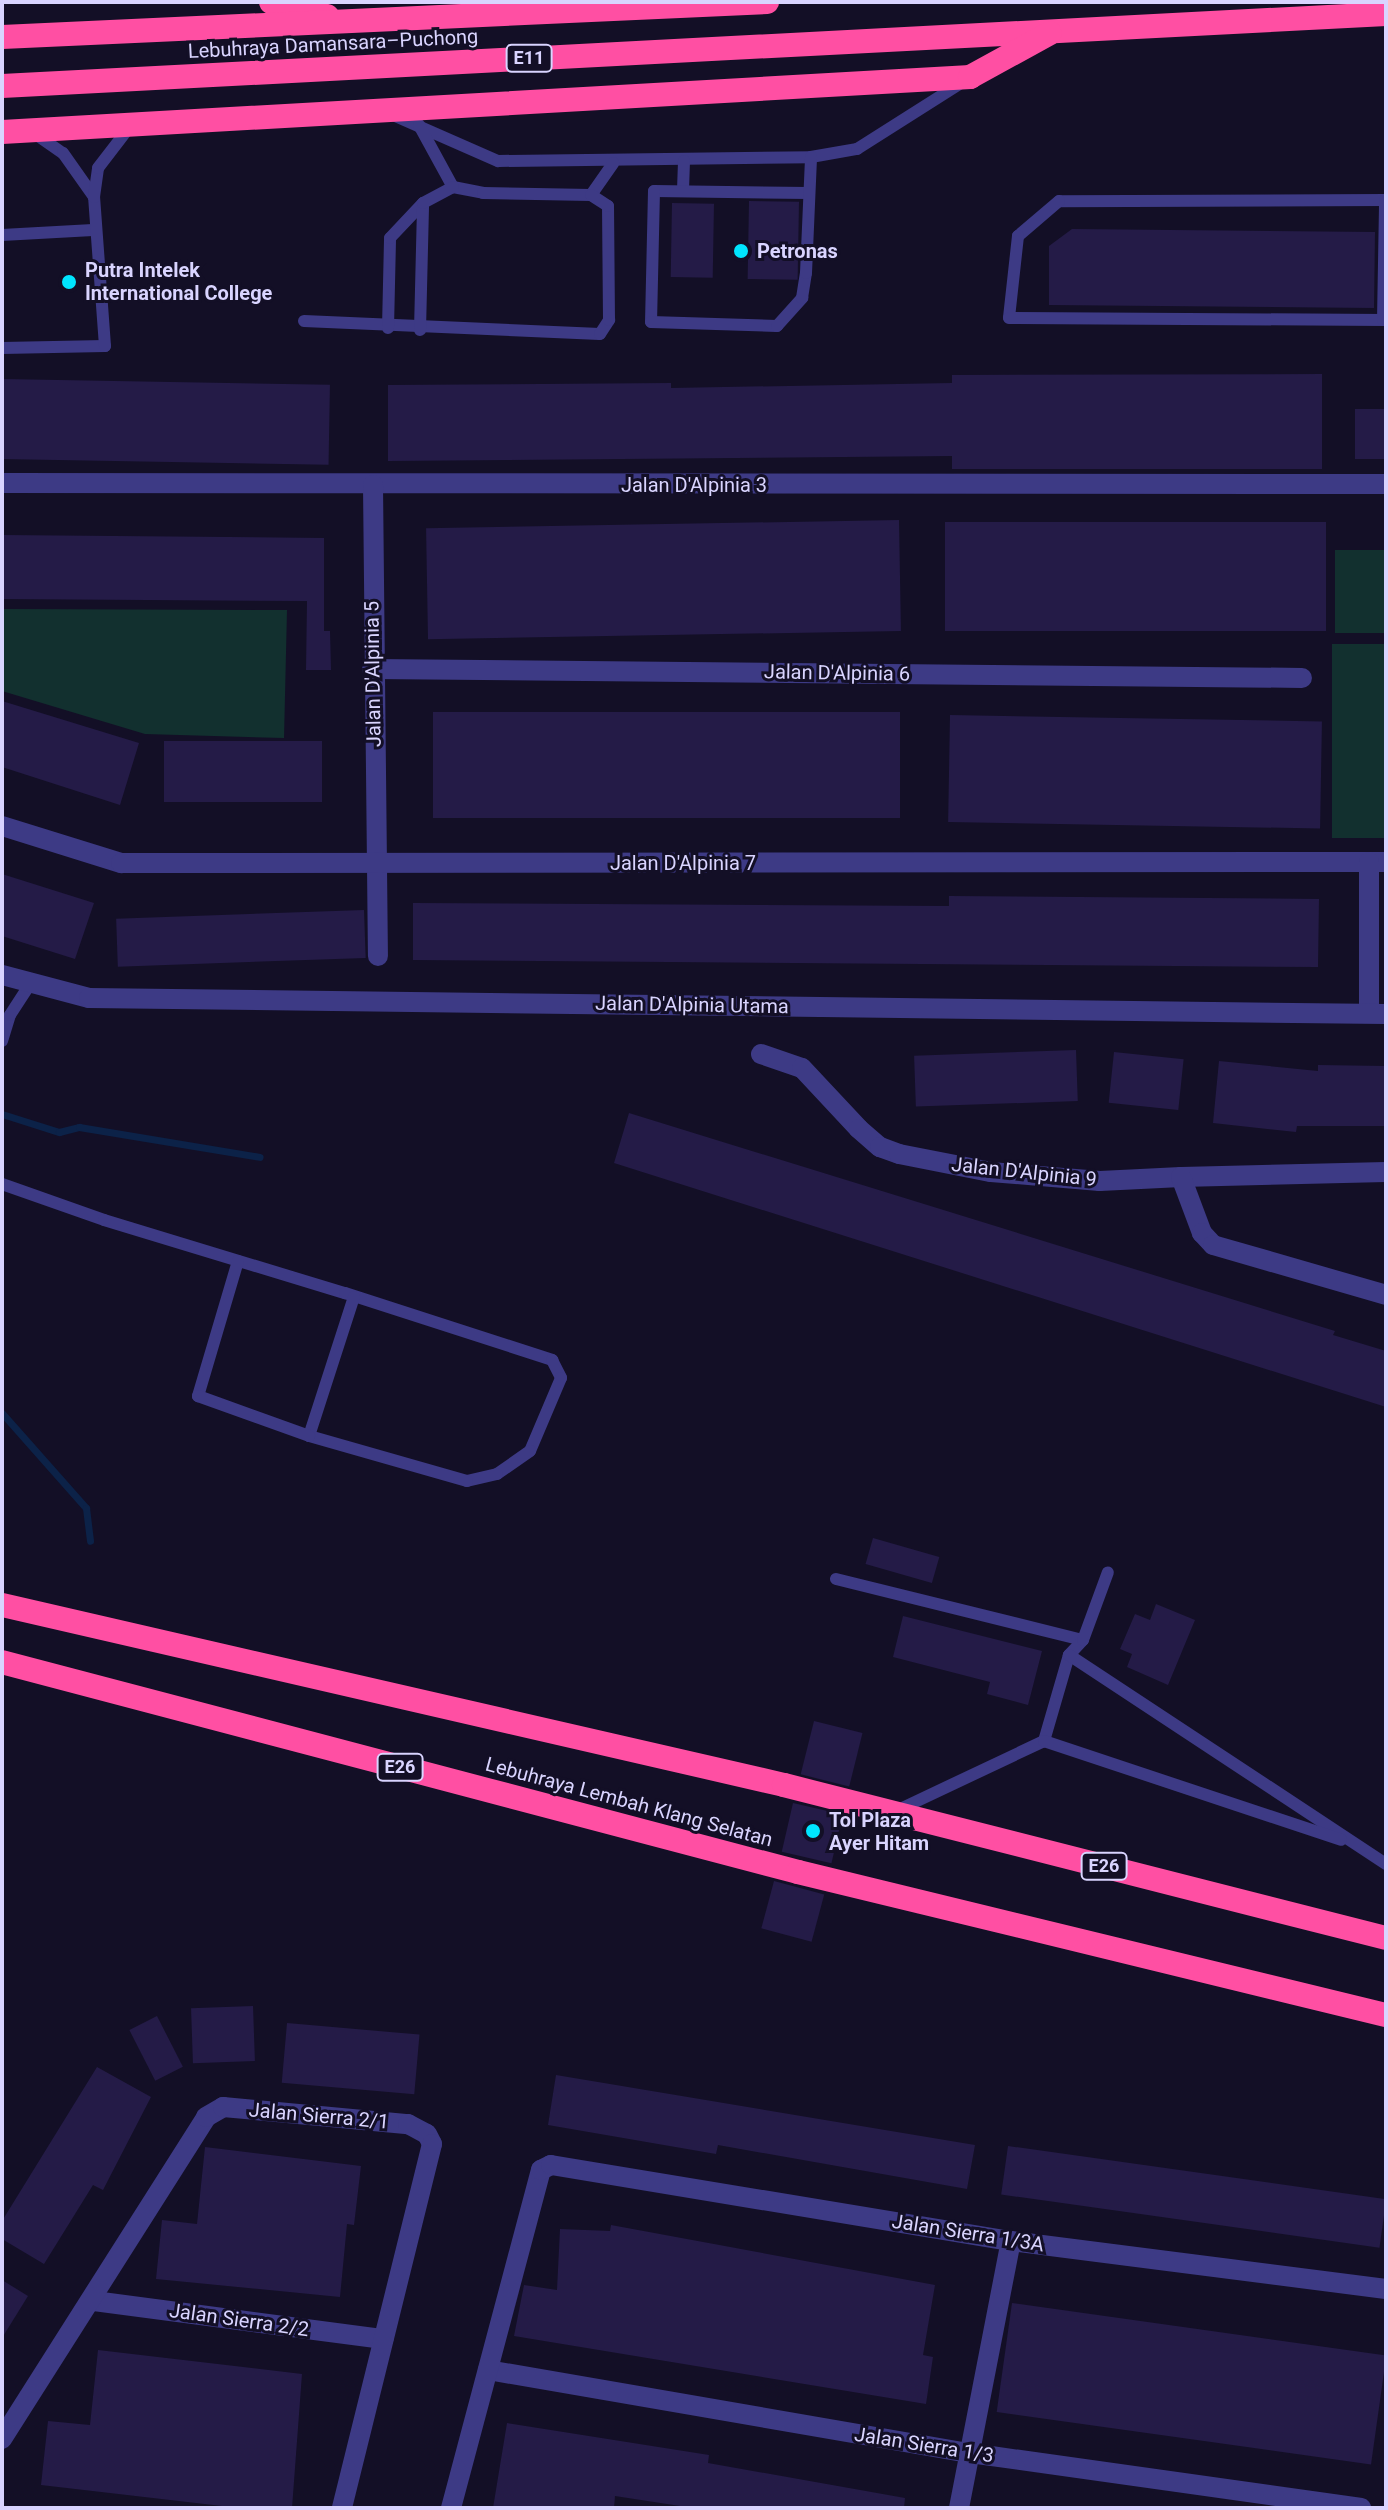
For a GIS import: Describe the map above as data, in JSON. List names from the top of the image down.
{
  "streets": {
    "highway": [
      "Lebuhraya Damansara–Puchong",
      "E11",
      "E26",
      "Lebuhraya Lembah Klang Selatan"
    ],
    "street": [
      "Jalan D'Alpinia 3",
      "Jalan D'Alpinia 6",
      "Jalan D'Alpinia 5",
      "Jalan D'Alpinia 7",
      "Jalan D'Alpinia Utama",
      "Jalan D'Alpinia 9",
      "Jalan Sierra 2/1",
      "Jalan Sierra 1/3A",
      "Jalan Sierra 2/2",
      "Jalan Sierra 1/3"
    ]
  },
  "crossings": [
    ["Jalan D'Alpinia 3", "Jalan D'Alpinia 5"],
    ["Jalan D'Alpinia 6", "Jalan D'Alpinia 5"],
    ["Jalan D'Alpinia 5", "Jalan D'Alpinia 7"],
    ["Jalan Sierra 2/1", "Jalan Sierra 2/2"],
    ["Jalan Sierra 1/3A", "Jalan Sierra 1/3"]
  ],
  "places": ["Petronas", "Putra Intelek International College", "Tol Plaza Ayer Hitam"]
}
